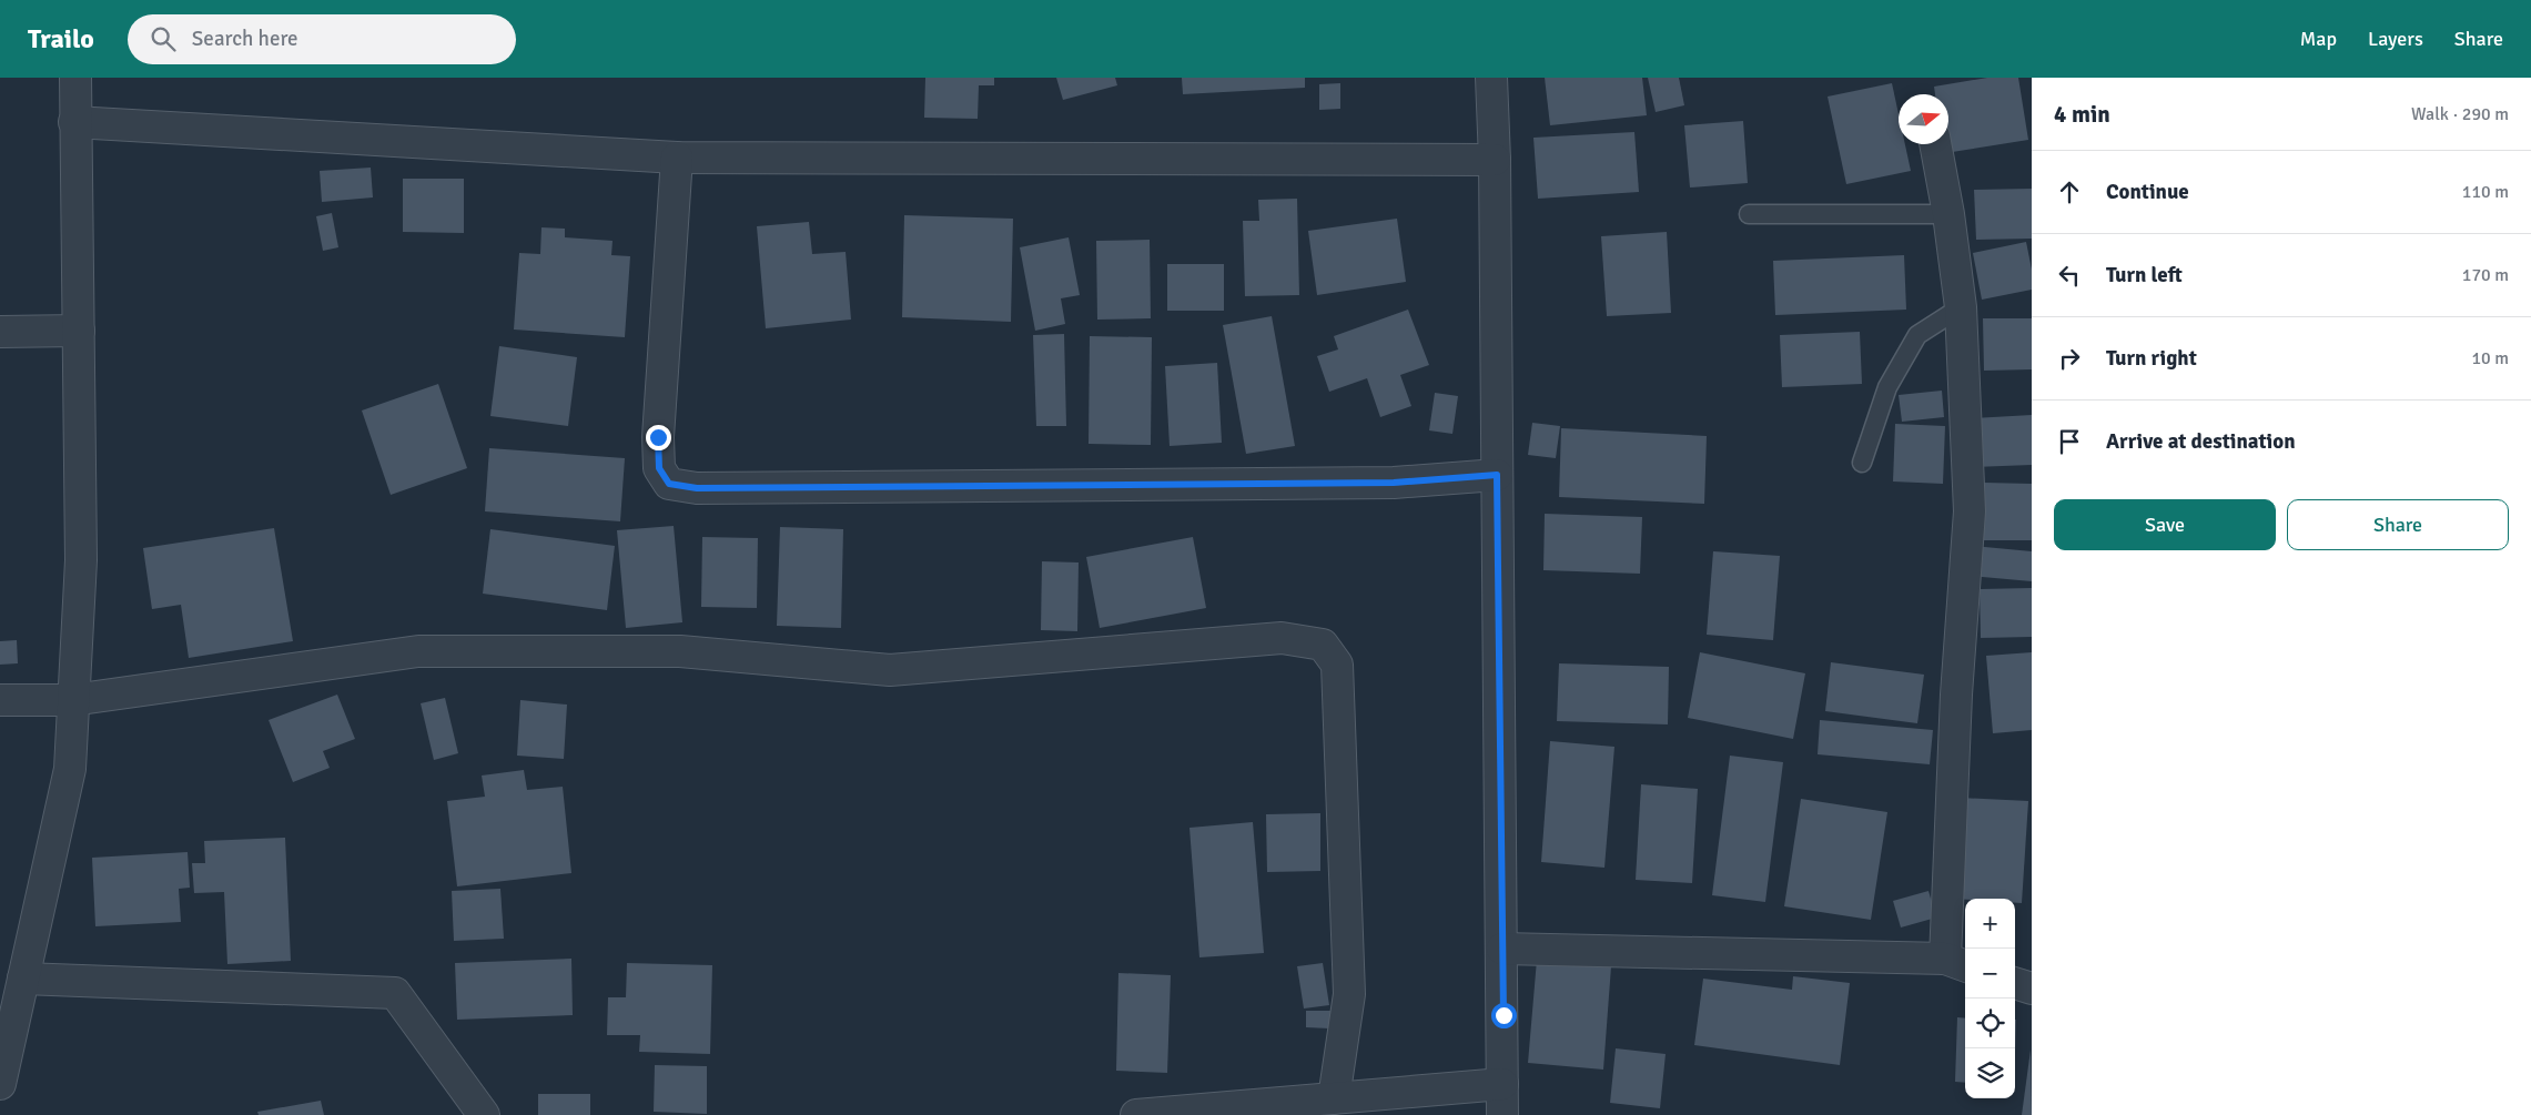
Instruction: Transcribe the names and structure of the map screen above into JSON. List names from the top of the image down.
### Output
{
  "north": "right",
  "page": {
    "header": "Trailo",
    "search": "Search here",
    "nav": ["Map", "Layers", "Share"],
    "heading": ["4 min", "Walk · 290 m"],
    "list": [
      ["Continue", "110 m"],
      ["Turn left", "170 m"],
      ["Turn right", "10 m"],
      "Arrive at destination"
    ],
    "buttons": ["Save", "Share"],
    "map_buttons": ["+", "−"]
  }
}
